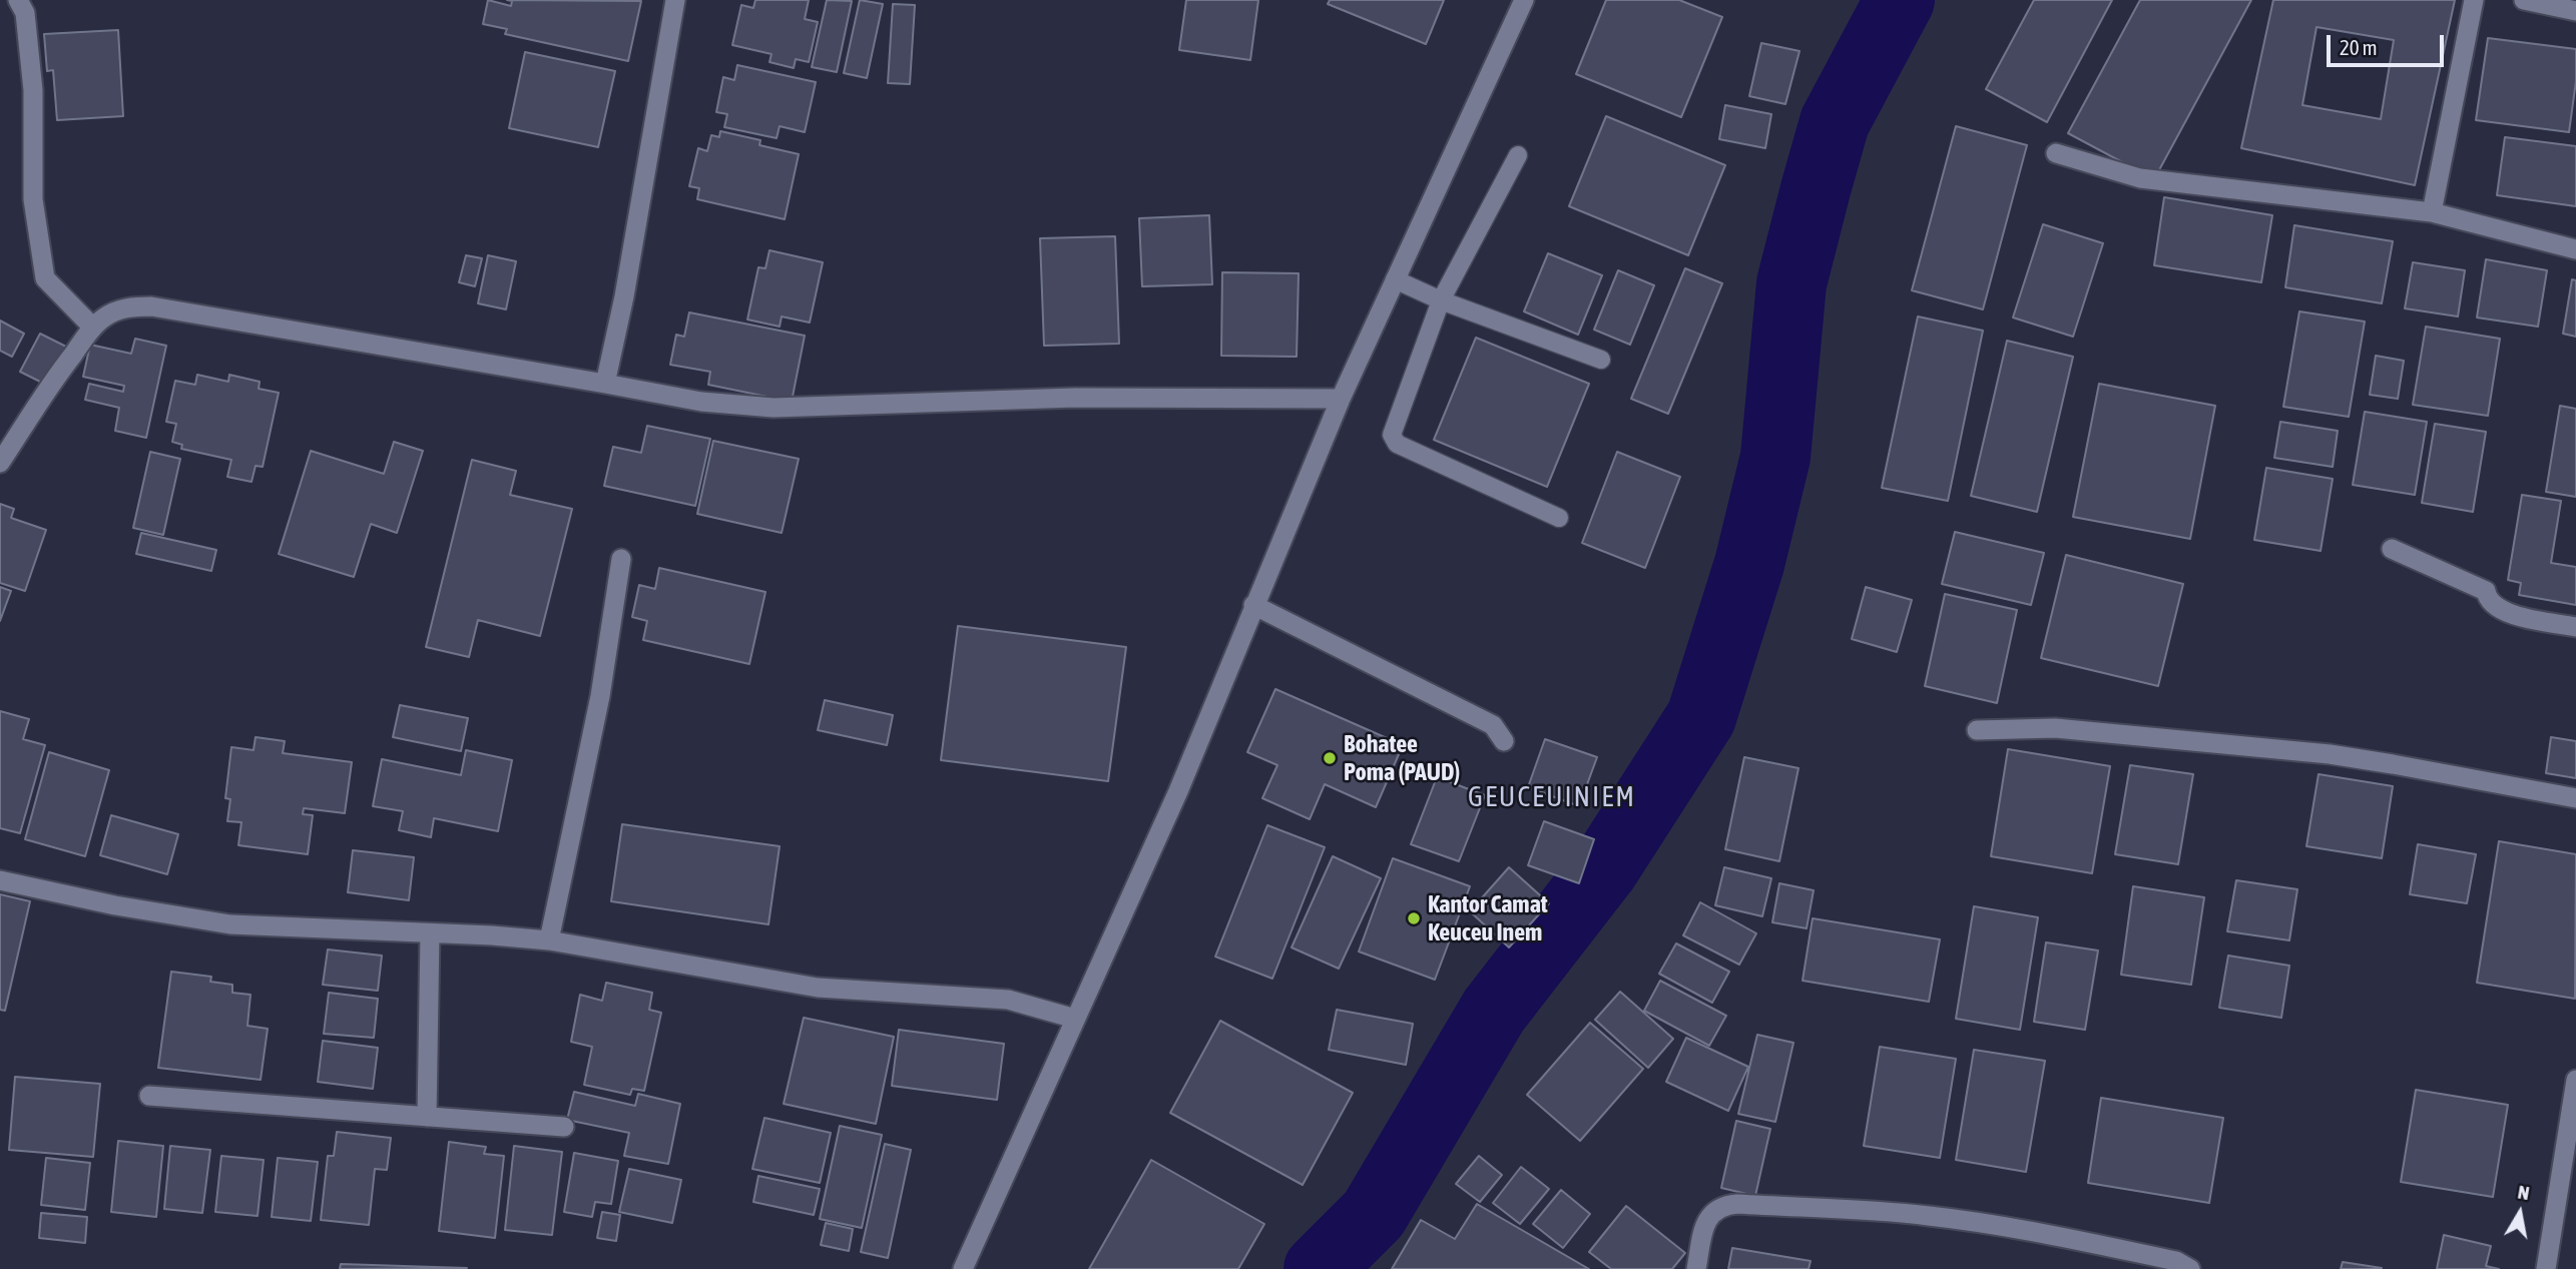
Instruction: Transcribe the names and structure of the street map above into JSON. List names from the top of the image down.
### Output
{
  "districts": ["GEUCEUINIEM"],
  "places": ["Bohatee Poma (PAUD)", "Kantor Camat Keuceu Inem"],
  "scale_bar": "20 m",
  "north": "top"
}
